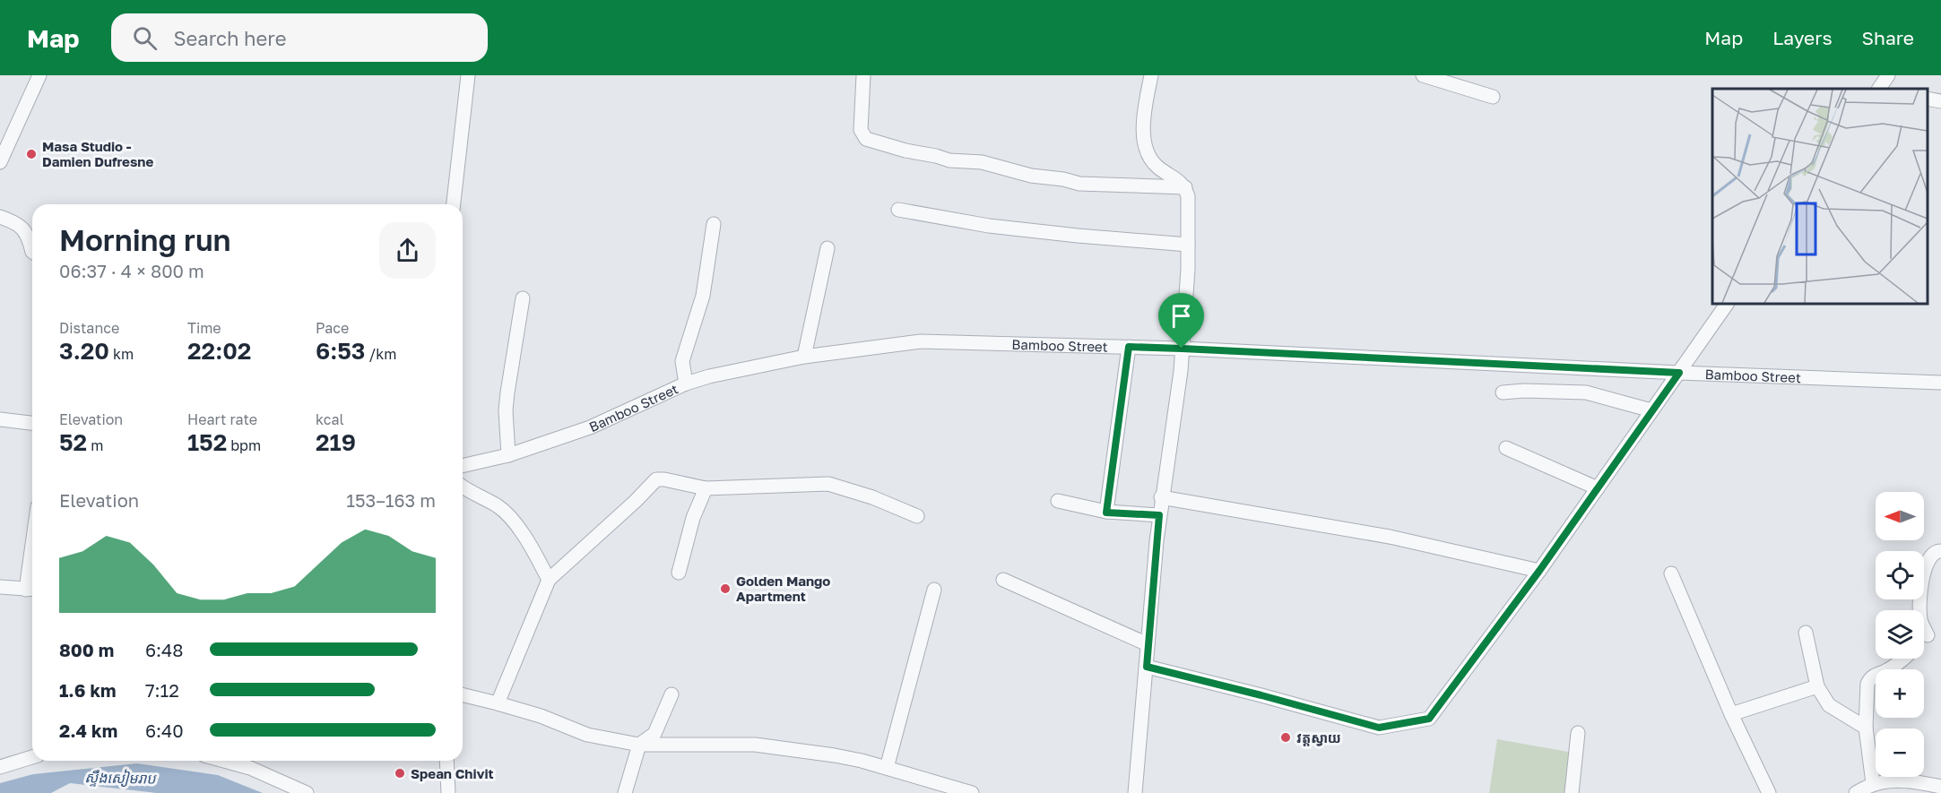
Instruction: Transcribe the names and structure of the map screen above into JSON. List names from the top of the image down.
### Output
{
  "streets": {
    "street": ["Bamboo Street"]
  },
  "water": ["ស្ទឹងសៀមរាប"],
  "places": [
    "Masa Studio - Damien Dufresne",
    "Golden Mango Apartment",
    "វត្តស្វាយ",
    "Spean Chivit"
  ],
  "north": "left",
  "page": {
    "header": "Map",
    "search": "Search here",
    "nav": ["Map", "Layers", "Share"],
    "heading": ["Morning run", "06:37 · 4 × 800 m"],
    "stats": [
      ["Distance", "3.20 km"],
      ["Time", "22:02"],
      ["Pace", "6:53 /km"],
      ["Elevation", "52 m"],
      ["Heart rate", "152 bpm"],
      ["kcal", "219"]
    ],
    "chart": ["Elevation", "153–163 m"],
    "map_buttons": ["+", "−"],
    "list": [
      {
        "name": "800 m",
        "note": "6:48"
      },
      {
        "name": "1.6 km",
        "note": "7:12"
      },
      {
        "name": "2.4 km",
        "note": "6:40"
      }
    ]
  }
}
